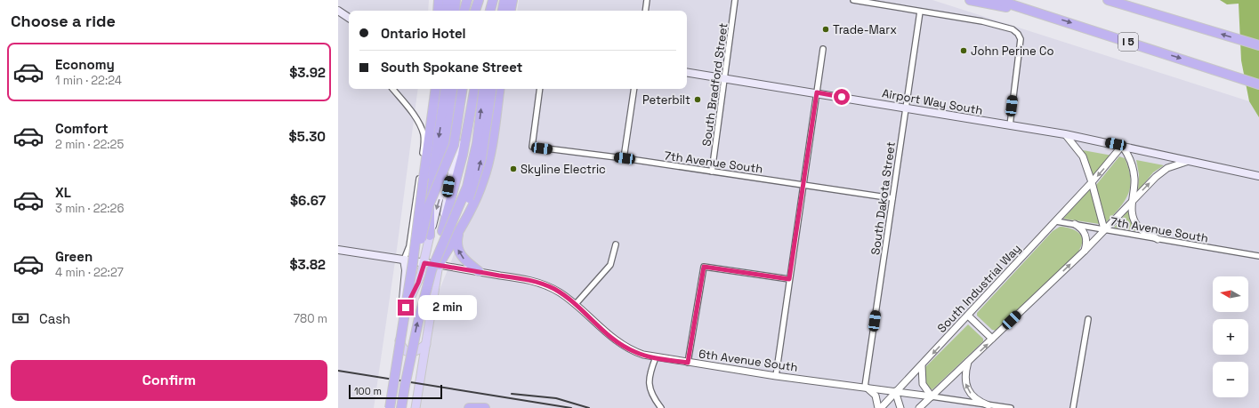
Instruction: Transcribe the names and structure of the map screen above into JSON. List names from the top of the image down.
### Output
{
  "streets": {
    "highway": ["I 5"],
    "main road": ["Airport Way South", "6th Avenue South"],
    "street": [
      "South Bradford Street",
      "7th Avenue South",
      "South Dakota Street",
      "South Industrial Way"
    ]
  },
  "crossings": [
    ["South Bradford Street", "Airport Way South"],
    ["South Bradford Street", "7th Avenue South"],
    ["Airport Way South", "South Dakota Street"],
    ["Airport Way South", "South Industrial Way"],
    ["7th Avenue South", "South Dakota Street"],
    ["7th Avenue South", "South Industrial Way"],
    ["South Dakota Street", "6th Avenue South"],
    ["South Industrial Way", "6th Avenue South"]
  ],
  "places": [
    "Trade-Marx",
    "John Perine Co",
    "Peterbilt",
    "Skyline Electric"
  ],
  "scale_bar": "100 m",
  "north": "left",
  "page": {
    "heading": "Choose a ride",
    "banner": ["Ontario Hotel", "South Spokane Street"],
    "list": [
      {
        "name": "Economy",
        "note": "1 min · 22:24",
        "value": "$3.92"
      },
      {
        "name": "Comfort",
        "note": "2 min · 22:25",
        "value": "$5.30"
      },
      {
        "name": "XL",
        "note": "3 min · 22:26",
        "value": "$6.67"
      },
      {
        "name": "Green",
        "note": "4 min · 22:27",
        "value": "$3.82"
      }
    ],
    "map_buttons": ["+", "−"],
    "bubble": "2 min",
    "pay": ["Cash", "780 m"],
    "buttons": "Confirm",
    "scale": "100 m"
  }
}
